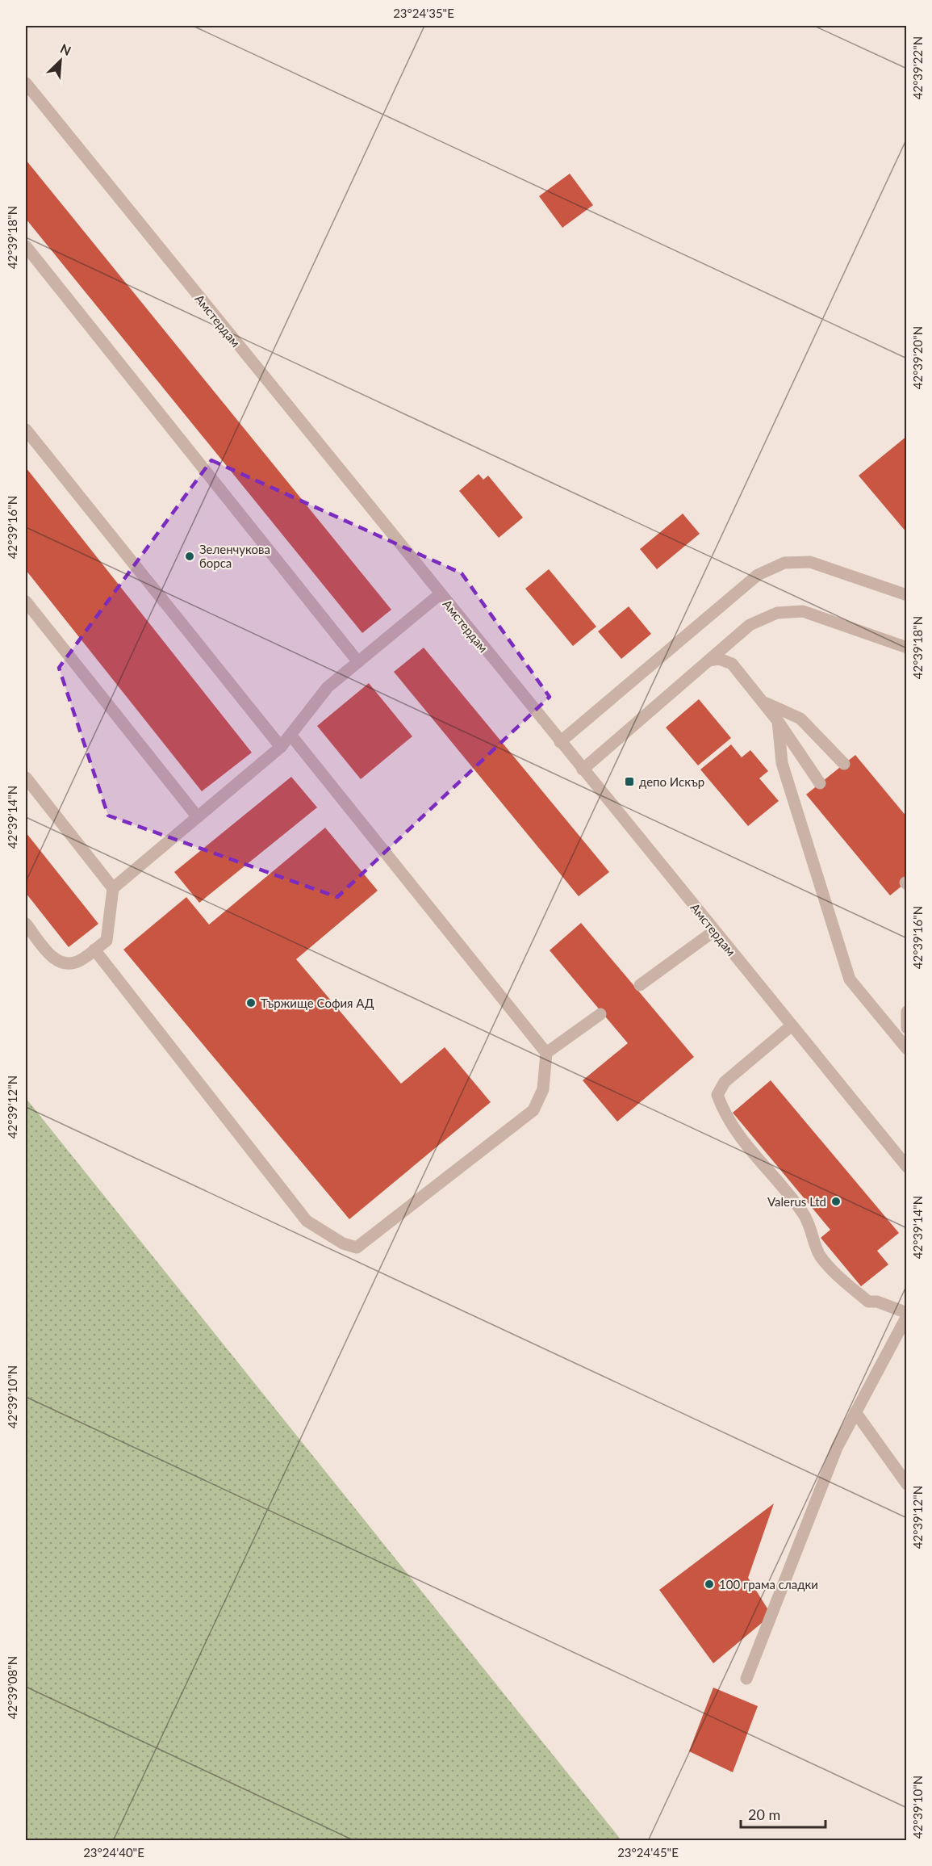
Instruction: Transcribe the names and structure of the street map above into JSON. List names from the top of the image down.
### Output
{
  "streets": {
    "street": ["Амстердам"]
  },
  "places": {
    "other": [
      "Зеленчукова борса",
      "Тържище София АД",
      "Valerus Ltd",
      "100 грама сладки"
    ],
    "transit": ["депо Искър"]
  },
  "scale_bar": "20 m",
  "north": "top right",
  "coordinates": [
    "23°24'35\"E",
    "42°39'22\"N",
    "42°39'18\"N",
    "42°39'20\"N",
    "42°39'16\"N",
    "42°39'14\"N",
    "42°39'12\"N",
    "42°39'10\"N",
    "42°39'08\"N",
    "23°24'40\"E",
    "23°24'45\"E"
  ]
}
